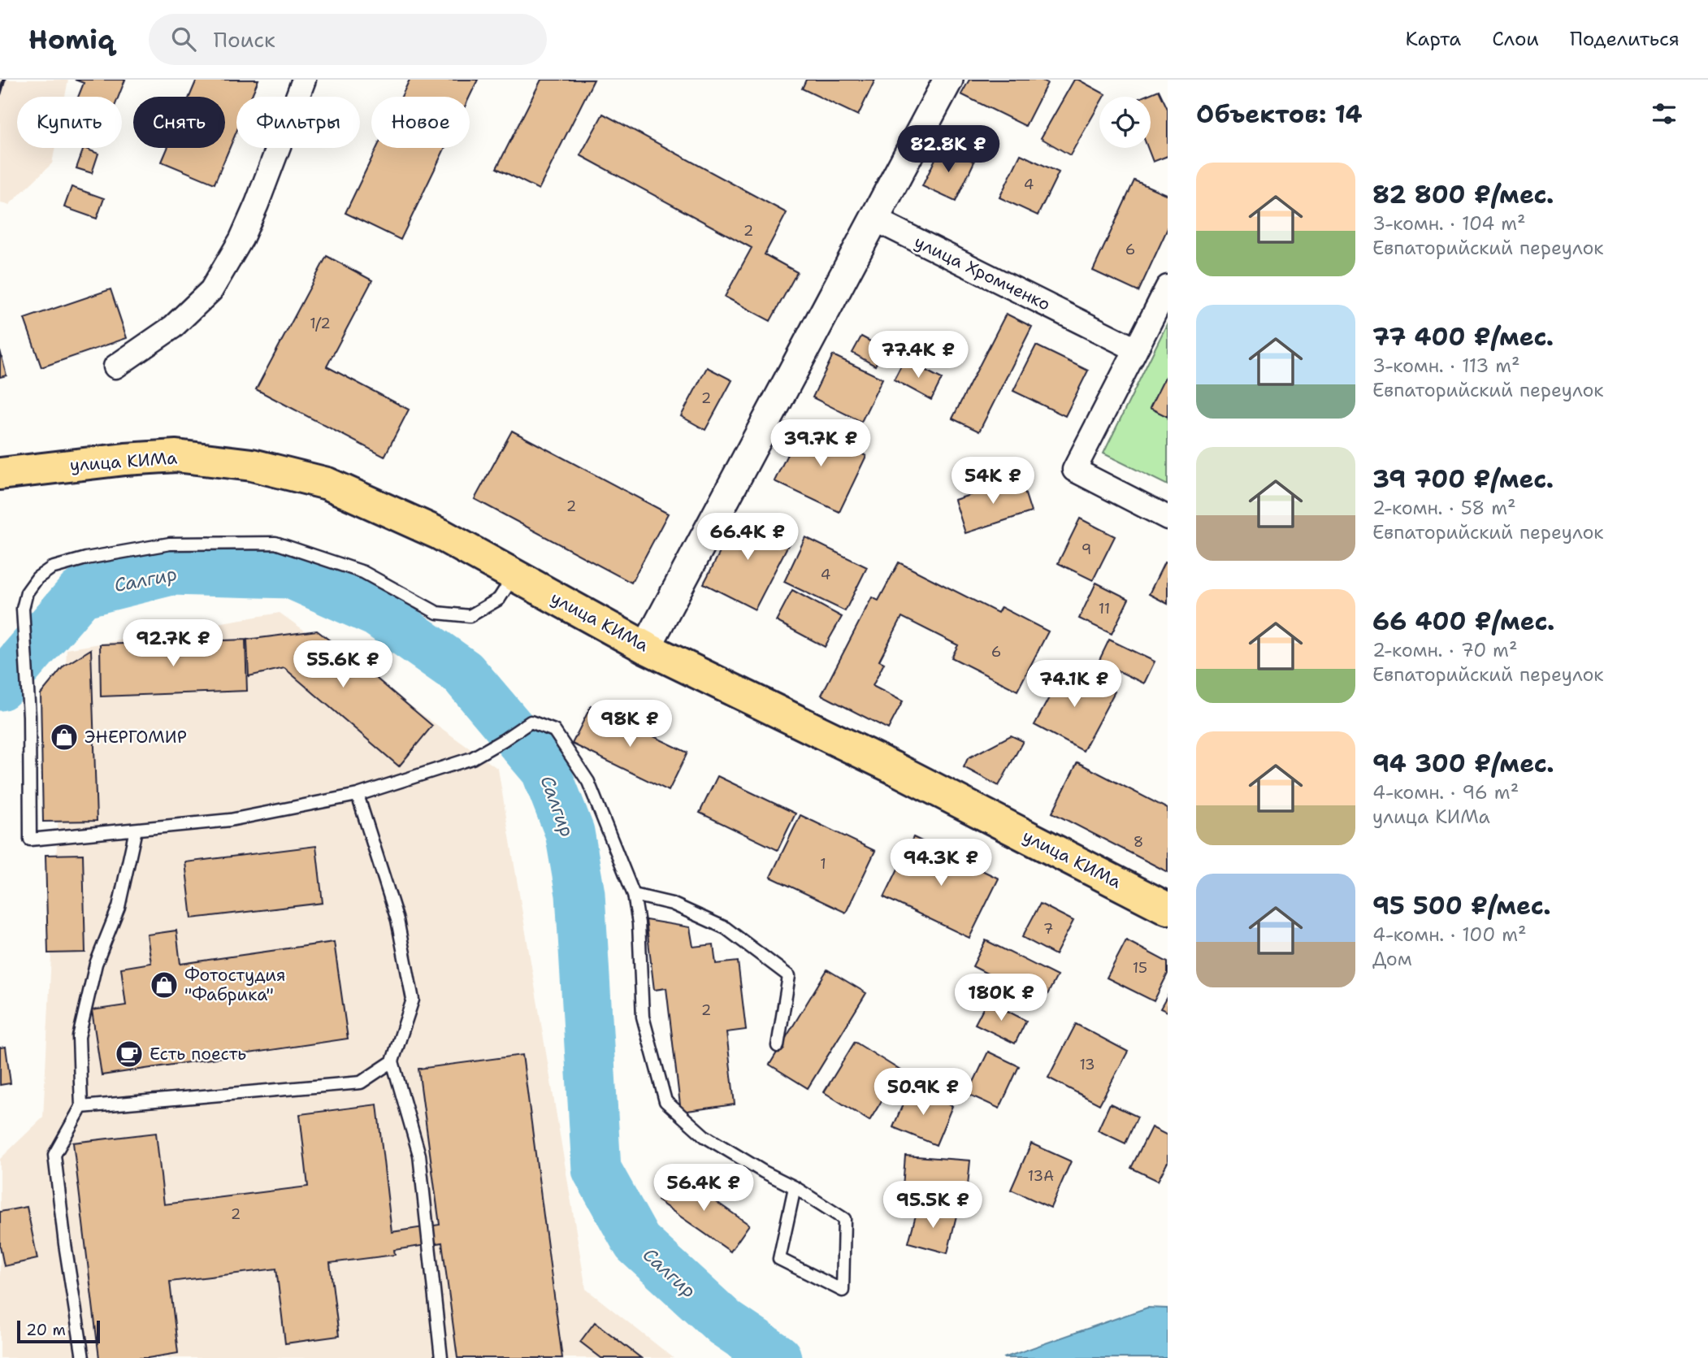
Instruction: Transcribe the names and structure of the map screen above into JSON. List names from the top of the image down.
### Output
{
  "streets": {
    "main road": ["улица КИМа"],
    "street": ["улица Хромченко"]
  },
  "water": ["Салгир"],
  "places": {
    "shop": ["ЭНЕРГОМИР", "Фотостудия \"Фабрика\""],
    "cafe": ["Есть поесть"]
  },
  "house_numbers": [
    "4",
    "2",
    "6",
    "1/2",
    "2",
    "2",
    "9",
    "4",
    "11",
    "6",
    "8",
    "1",
    "7",
    "15",
    "2",
    "13",
    "13А",
    "2"
  ],
  "scale_bar": "20 m",
  "page": {
    "header": "Homiq",
    "search": "Поиск",
    "nav": ["Карта", "Слои", "Поделиться"],
    "heading": "Объектов: 14",
    "chip": [
      "Купить",
      "Снять",
      "Фильтры",
      "Новое"
    ],
    "price": [
      "82.8K ₽",
      "77.4K ₽",
      "39.7K ₽",
      "54K ₽",
      "66.4K ₽",
      "92.7K ₽",
      "55.6K ₽",
      "74.1K ₽",
      "98K ₽",
      "94.3K ₽",
      "180K ₽",
      "50.9K ₽",
      "56.4K ₽",
      "95.5K ₽"
    ],
    "list": [
      {
        "name": "82 800 ₽/мес.",
        "note": "3-комн. · 104 m² · Евпаторийский переулок"
      },
      {
        "name": "77 400 ₽/мес.",
        "note": "3-комн. · 113 m² · Евпаторийский переулок"
      },
      {
        "name": "39 700 ₽/мес.",
        "note": "2-комн. · 58 m² · Евпаторийский переулок"
      },
      {
        "name": "66 400 ₽/мес.",
        "note": "2-комн. · 70 m² · Евпаторийский переулок"
      },
      {
        "name": "94 300 ₽/мес.",
        "note": "4-комн. · 96 m² · улица КИМа"
      },
      {
        "name": "95 500 ₽/мес.",
        "note": "4-комн. · 100 m² · Дом"
      }
    ],
    "scale": "20 m"
  }
}
